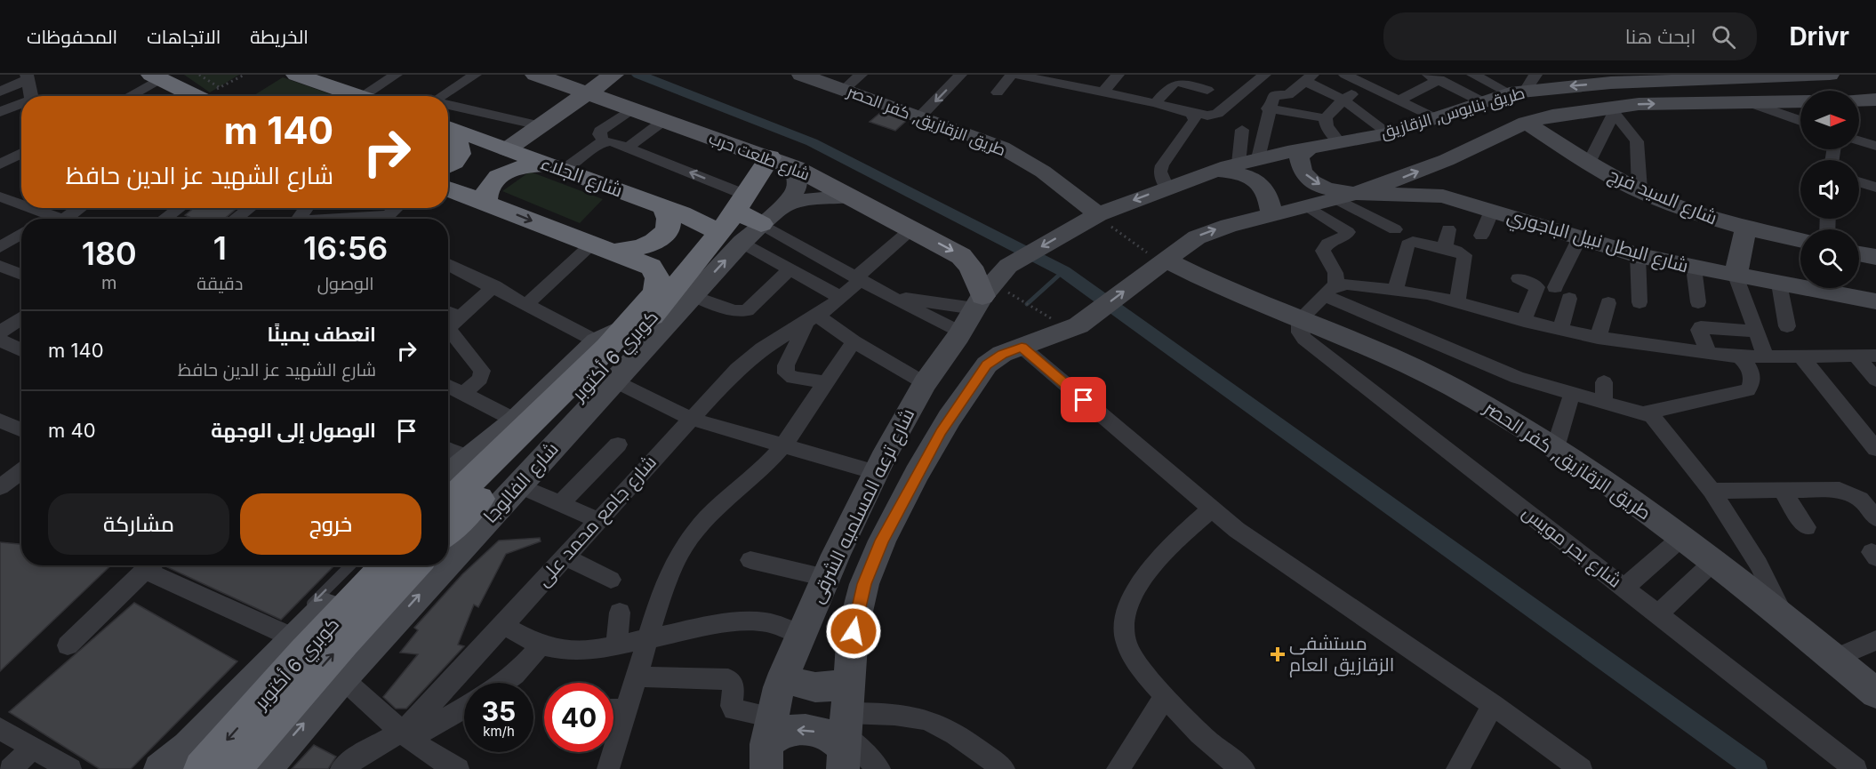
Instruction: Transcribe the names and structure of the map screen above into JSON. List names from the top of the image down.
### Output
{
  "streets": {
    "highway": ["شارع الجلاء", "كوبري 6 أكتوبر"],
    "main road": [
      "طريق بنايوس, الزقازيق",
      "طريق الزقازيق, كفر الحصر",
      "شارع طلعت حرب",
      "شارع السيد فرج",
      "شارع البطل نبيل الباجوري",
      "شارع الفالوجا",
      "شارع ترعه المسلميه الشرقى"
    ],
    "street": ["شارع جامع محمد على", "شارع بحر مويس"]
  },
  "crossings": [
    ["طريق بنايوس, الزقازيق", "طريق الزقازيق, كفر الحصر"],
    ["طريق بنايوس, الزقازيق", "شارع طلعت حرب"],
    ["طريق بنايوس, الزقازيق", "شارع السيد فرج"],
    ["طريق بنايوس, الزقازيق", "شارع البطل نبيل الباجوري"],
    ["طريق بنايوس, الزقازيق", "شارع ترعه المسلميه الشرقى"],
    ["طريق الزقازيق, كفر الحصر", "شارع بحر مويس"],
    ["شارع طلعت حرب", "كوبري 6 أكتوبر"],
    ["شارع طلعت حرب", "شارع الفالوجا"],
    ["شارع طلعت حرب", "شارع ترعه المسلميه الشرقى"],
    ["شارع طلعت حرب", "شارع جامع محمد على"],
    ["شارع الجلاء", "كوبري 6 أكتوبر"],
    ["شارع الجلاء", "شارع الفالوجا"],
    ["كوبري 6 أكتوبر", "شارع الفالوجا"]
  ],
  "places": {
    "health": ["مستشفى الزقازيق العام"]
  },
  "north": "right",
  "page": {
    "header": "Drivr",
    "search": "ابحث هنا",
    "nav": ["الخريطة", "الاتجاهات", "المحفوظات"],
    "turn": ["140 m", "شارع الشهيد عز الدين حافظ"],
    "eta": [
      "16:56",
      "الوصول",
      "1",
      "دقيقة",
      "180",
      "m"
    ],
    "list": [
      {
        "name": "انعطف يمينًا",
        "note": "شارع الشهيد عز الدين حافظ",
        "value": "140 m"
      },
      {
        "name": "الوصول إلى الوجهة",
        "value": "40 m"
      }
    ],
    "buttons": ["خروج", "مشاركة"],
    "speed": "35 km/h",
    "limit": "40"
  }
}
